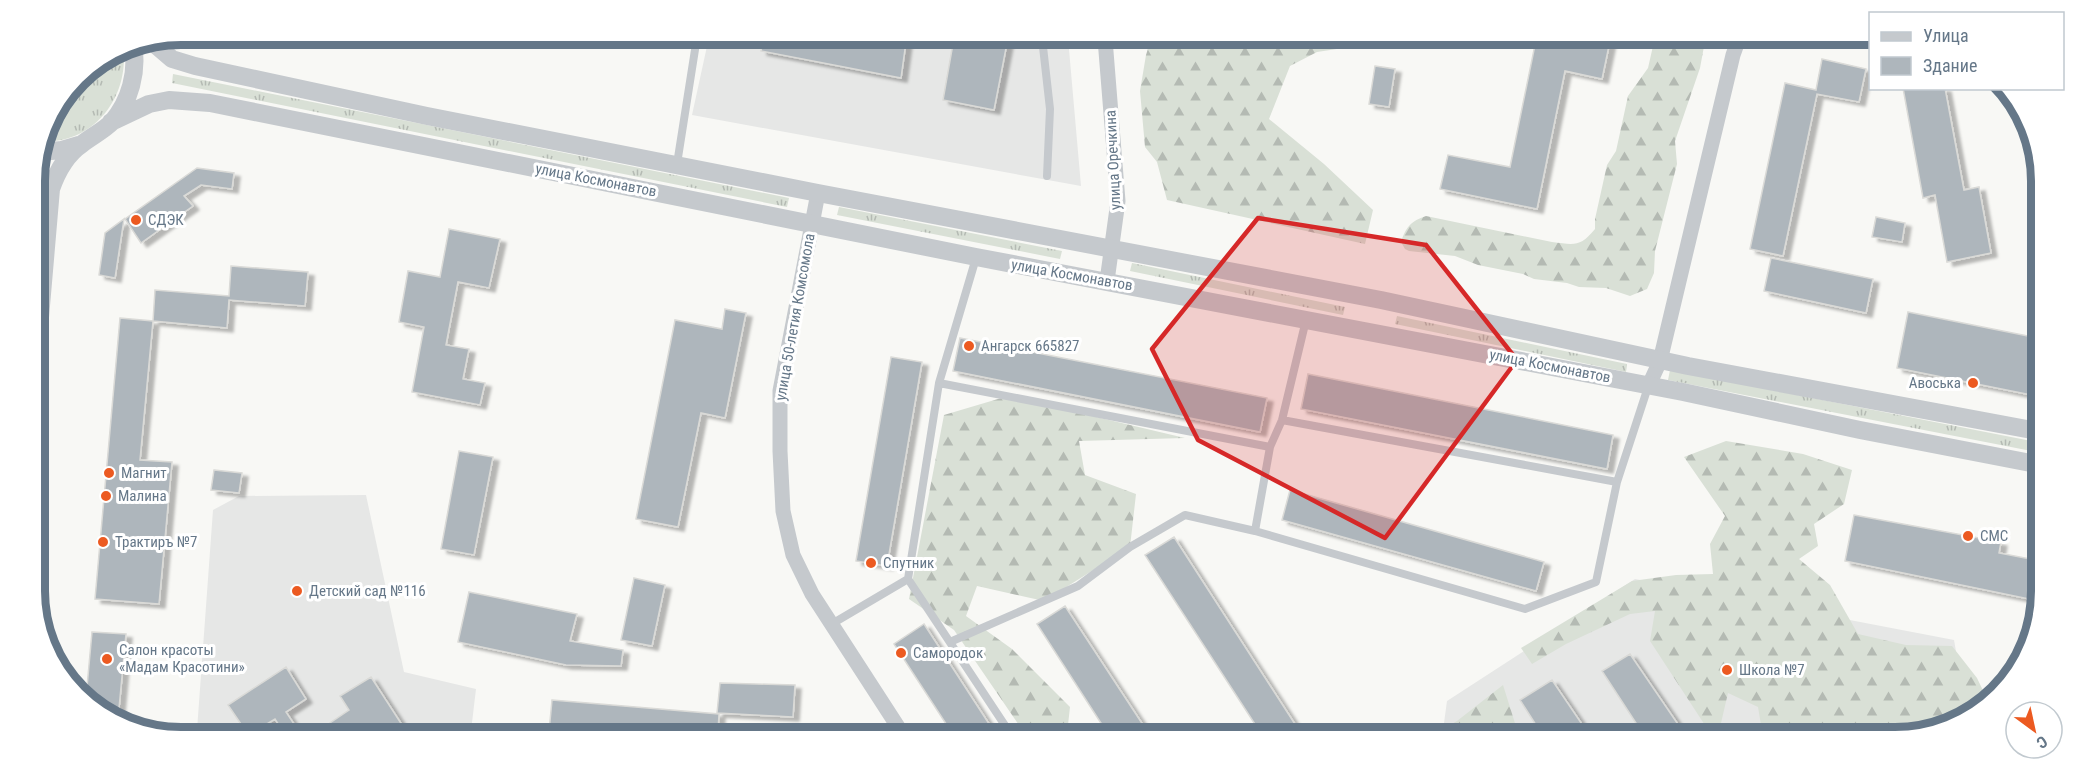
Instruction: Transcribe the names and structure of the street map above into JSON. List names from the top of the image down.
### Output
{
  "streets": {
    "street": ["улица Оречкина", "улица Космонавтов", "улица 50-летия Комсомола"]
  },
  "crossings": [
    ["улица Оречкина", "улица Космонавтов"],
    ["улица Космонавтов", "улица 50-летия Комсомола"]
  ],
  "places": [
    "СДЭК",
    "Ангарск 665827",
    "Авоська",
    "Магнит",
    "Малина",
    "СМС",
    "Трактиръ №7",
    "Спутник",
    "Детский сад №116",
    "Самородок",
    "Салон красоты «Мадам Красотини»",
    "Школа №7"
  ],
  "legend": ["Улица", "Здание"],
  "north": "bottom right"
}
